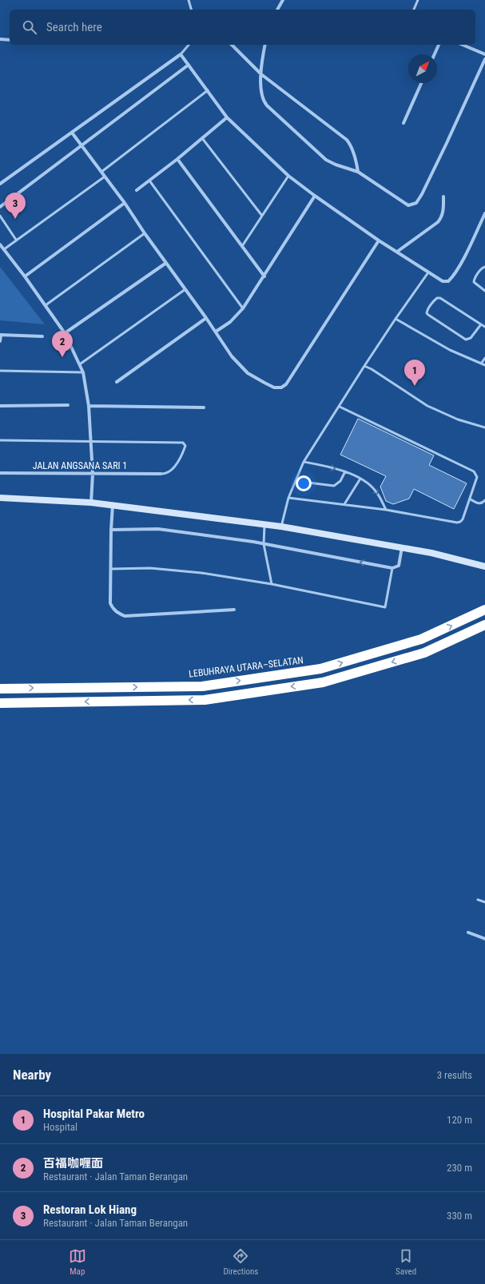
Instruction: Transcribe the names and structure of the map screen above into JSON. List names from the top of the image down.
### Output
{
  "streets": {
    "highway": ["LEBUHRAYA UTARA–SELATAN"],
    "street": ["JALAN ANGSANA SARI 1"]
  },
  "north": "top right",
  "page": {
    "search": "Search here",
    "pins": ["3", "2", "1"],
    "heading": ["Nearby", "3 results"],
    "list": [
      {
        "mark": "1",
        "name": "Hospital Pakar Metro",
        "note": "Hospital",
        "value": "120 m"
      },
      {
        "mark": "2",
        "name": "百福咖喱面",
        "note": "Restaurant · Jalan Taman Berangan",
        "value": "230 m"
      },
      {
        "mark": "3",
        "name": "Restoran Lok Hiang",
        "note": "Restaurant · Jalan Taman Berangan",
        "value": "330 m"
      }
    ],
    "nav": ["Map", "Directions", "Saved"]
  }
}
